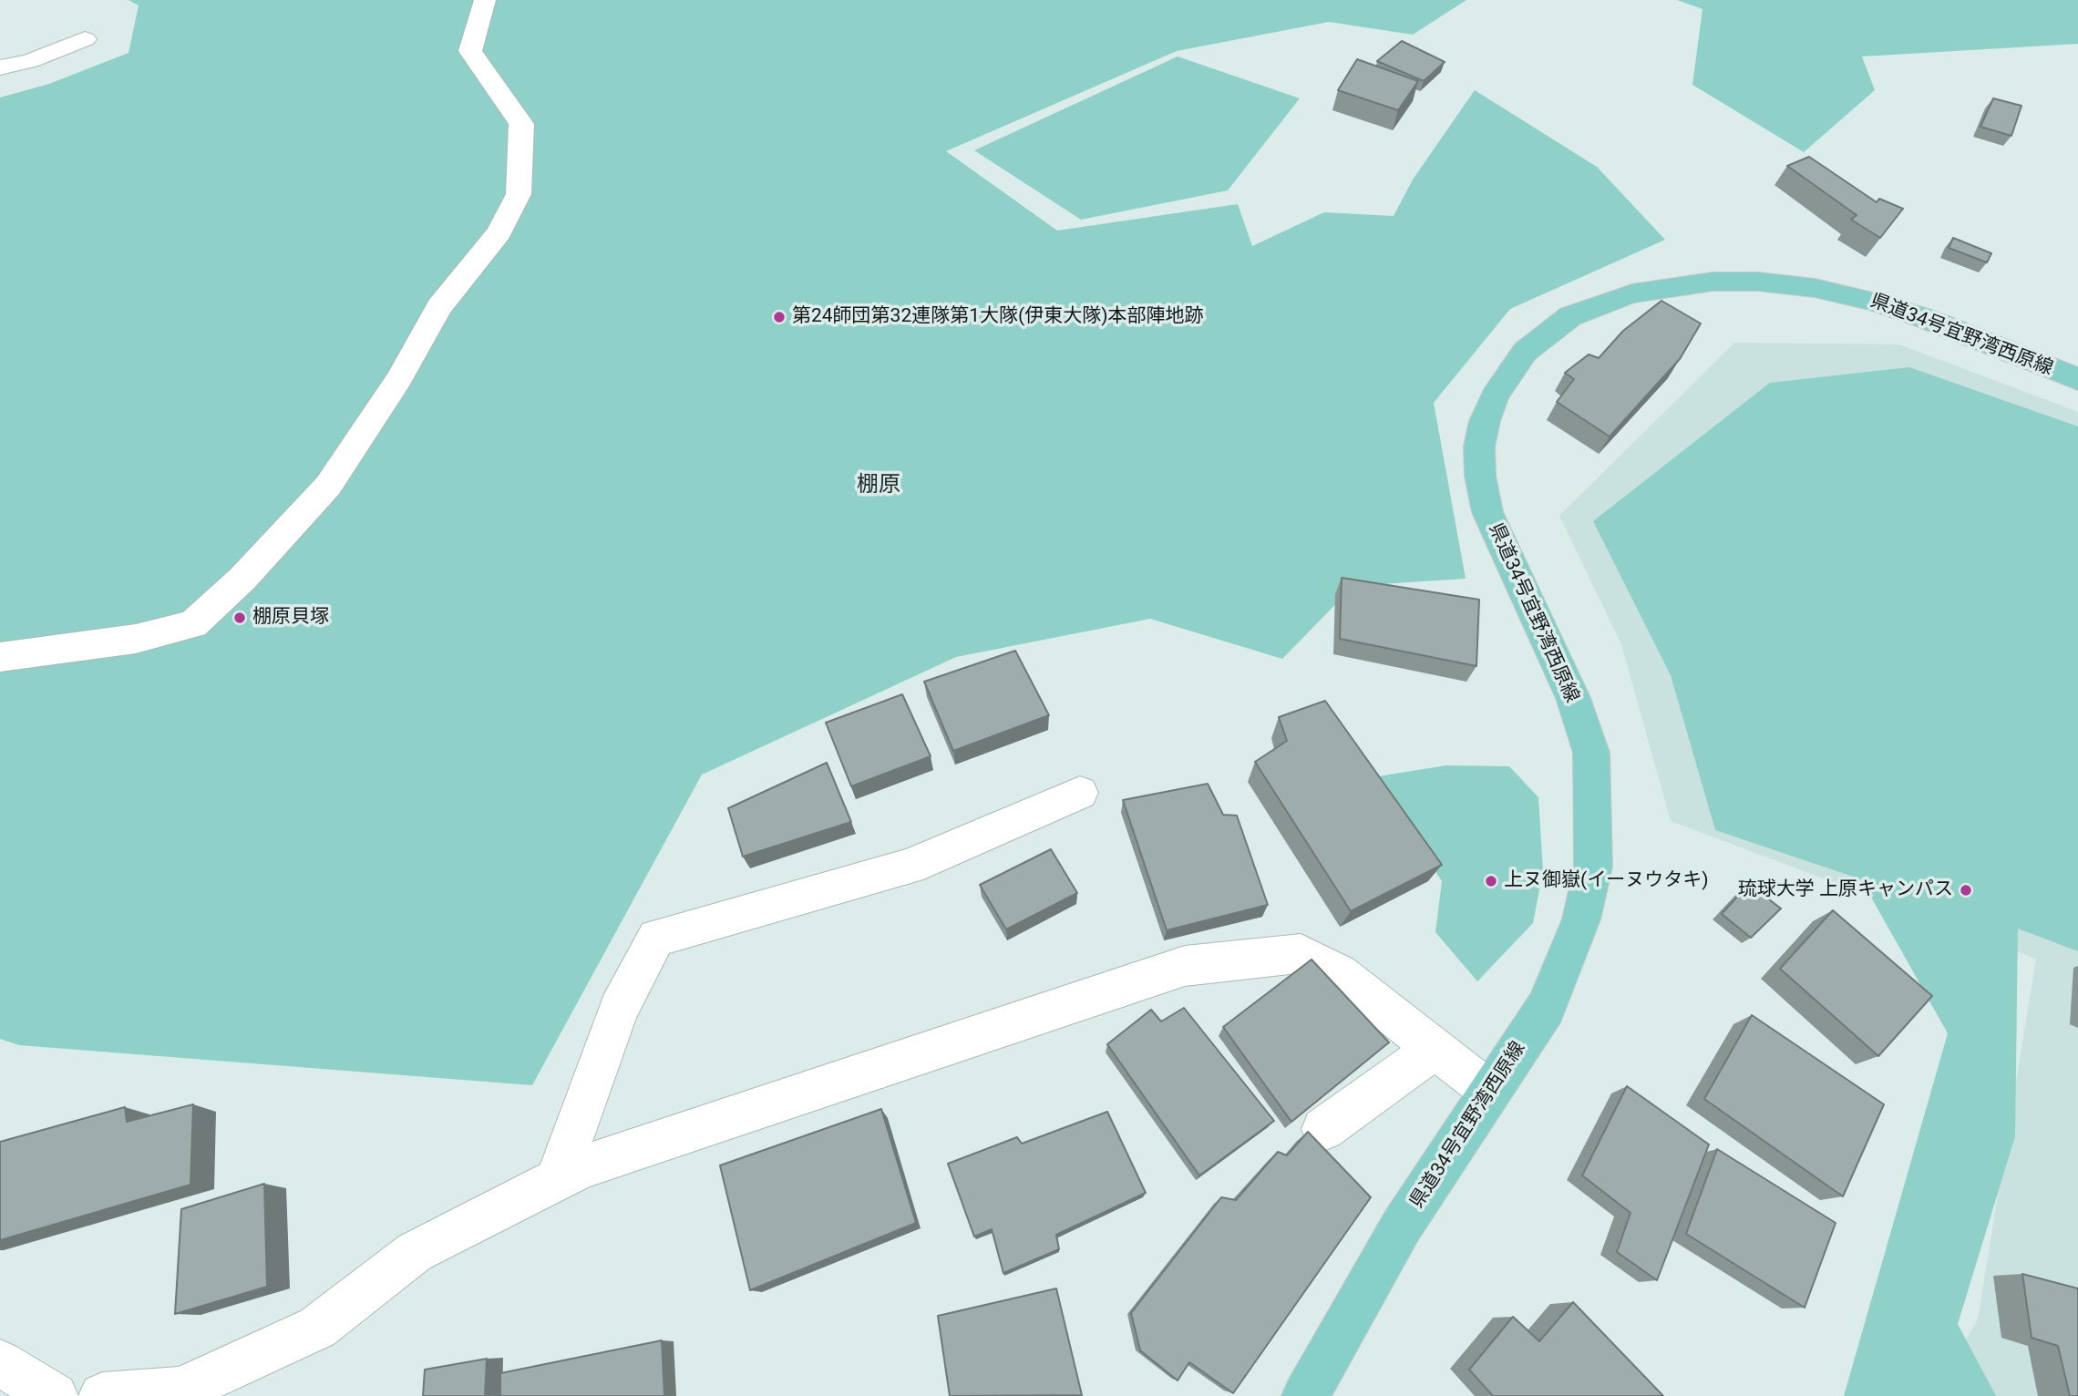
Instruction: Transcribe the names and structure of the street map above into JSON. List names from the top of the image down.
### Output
{
  "streets": {
    "main road": ["県道34号宜野湾西原線"]
  },
  "districts": ["棚原"],
  "places": [
    "第24師団第32連隊第1大隊(伊東大隊)本部陣地跡",
    "棚原貝塚",
    "上ヌ御嶽(イーヌウタキ)",
    "琉球大学 上原キャンパス"
  ]
}
